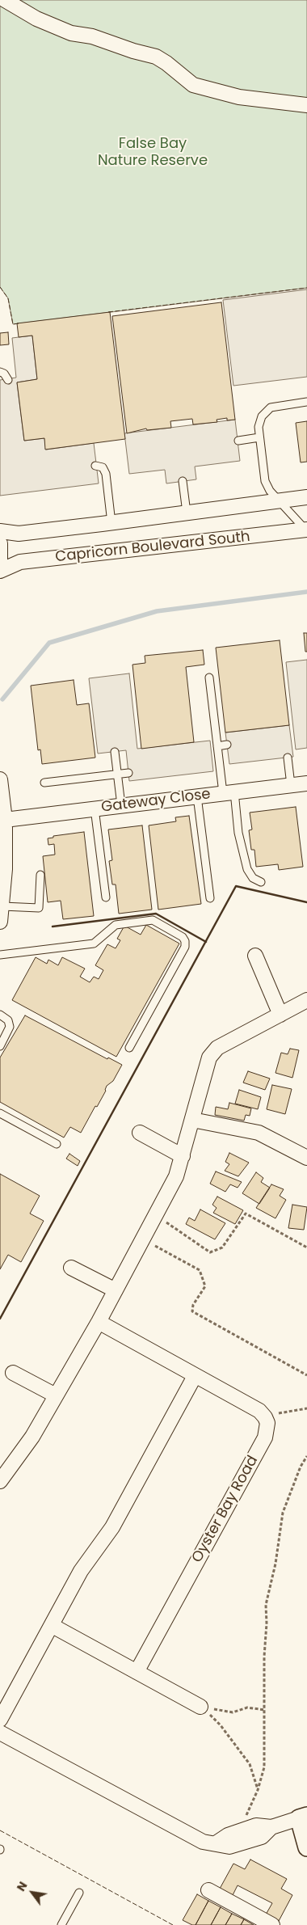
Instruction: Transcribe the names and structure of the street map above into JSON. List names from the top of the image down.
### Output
{
  "streets": {
    "street": ["Capricorn Boulevard South", "Gateway Close", "Oyster Bay Road"]
  },
  "parks": ["False Bay Nature Reserve"],
  "north": "top left"
}
